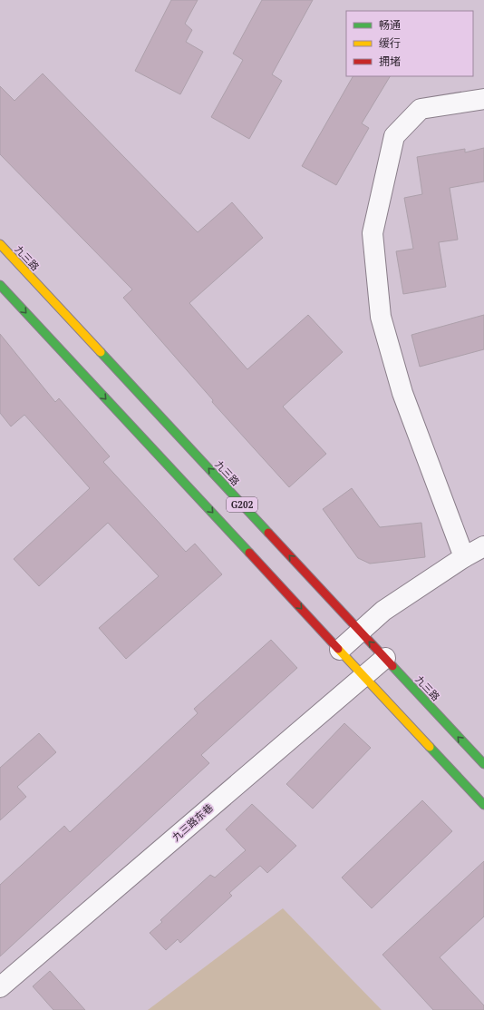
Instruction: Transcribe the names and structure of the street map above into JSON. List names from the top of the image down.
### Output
{
  "streets": {
    "highway": ["九三路", "G202"],
    "street": ["九三路东巷"]
  },
  "crossings": [
    ["九三路", "九三路东巷"],
    ["G202", "九三路东巷"]
  ],
  "legend": ["畅通", "缓行", "拥堵"]
}
